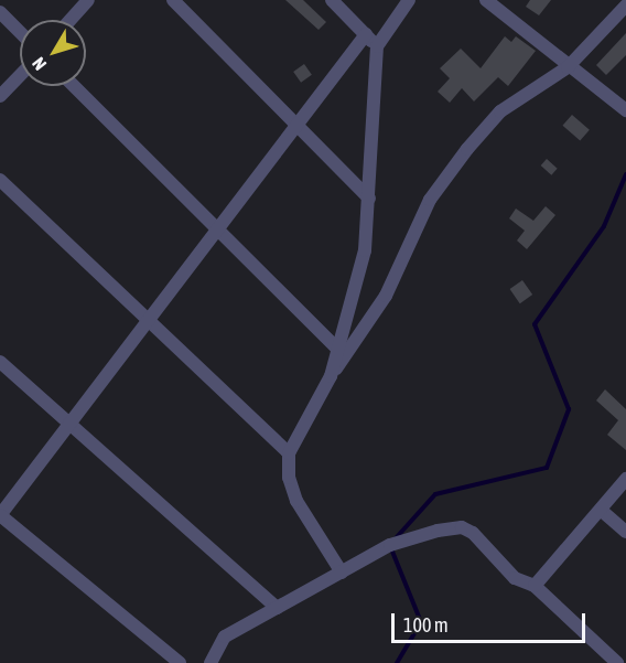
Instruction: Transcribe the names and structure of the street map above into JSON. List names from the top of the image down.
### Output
{
  "scale_bar": "100 m",
  "north": "bottom left"
}
